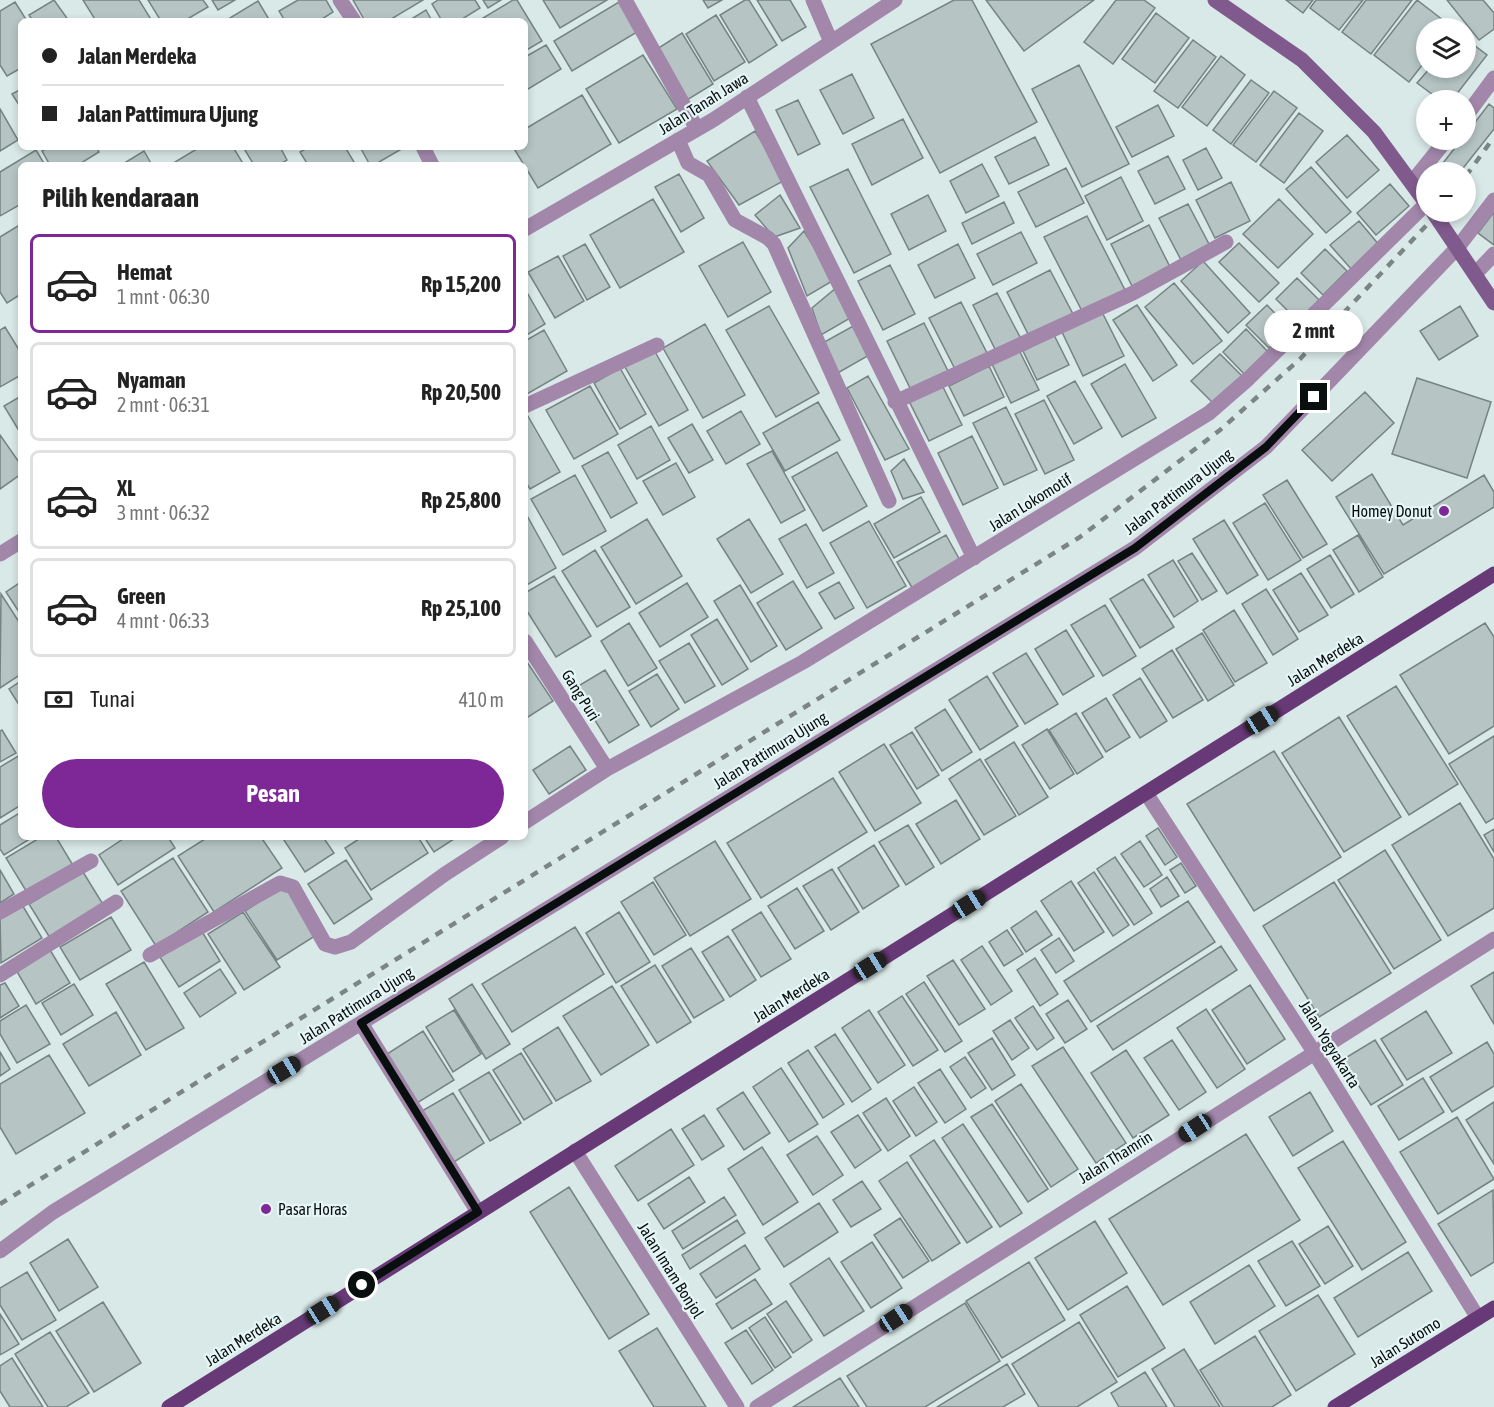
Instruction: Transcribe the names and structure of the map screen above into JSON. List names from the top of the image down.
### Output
{
  "streets": {
    "main road": ["Jalan Merdeka", "Jalan Sutomo"],
    "street": [
      "Jalan Tanah Jawa",
      "Jalan Pattimura Ujung",
      "Jalan Lokomotif",
      "Gang Puri",
      "Jalan Yogyakarta",
      "Jalan Thamrin",
      "Jalan Imam Bonjol"
    ]
  },
  "crossings": [
    ["Jalan Lokomotif", "Gang Puri"],
    ["Jalan Merdeka", "Jalan Yogyakarta"],
    ["Jalan Merdeka", "Jalan Imam Bonjol"],
    ["Jalan Yogyakarta", "Jalan Thamrin"],
    ["Jalan Yogyakarta", "Jalan Sutomo"]
  ],
  "places": ["Homey Donut", "Pasar Horas"],
  "page": {
    "map_buttons": ["+", "−"],
    "banner": ["Jalan Merdeka", "Jalan Pattimura Ujung"],
    "heading": "Pilih kendaraan",
    "list": [
      {
        "name": "Hemat",
        "note": "1 mnt · 06:30",
        "value": "Rp 15,200"
      },
      {
        "name": "Nyaman",
        "note": "2 mnt · 06:31",
        "value": "Rp 20,500"
      },
      {
        "name": "XL",
        "note": "3 mnt · 06:32",
        "value": "Rp 25,800"
      },
      {
        "name": "Green",
        "note": "4 mnt · 06:33",
        "value": "Rp 25,100"
      }
    ],
    "bubble": "2 mnt",
    "pay": ["Tunai", "410 m"],
    "buttons": "Pesan"
  }
}
